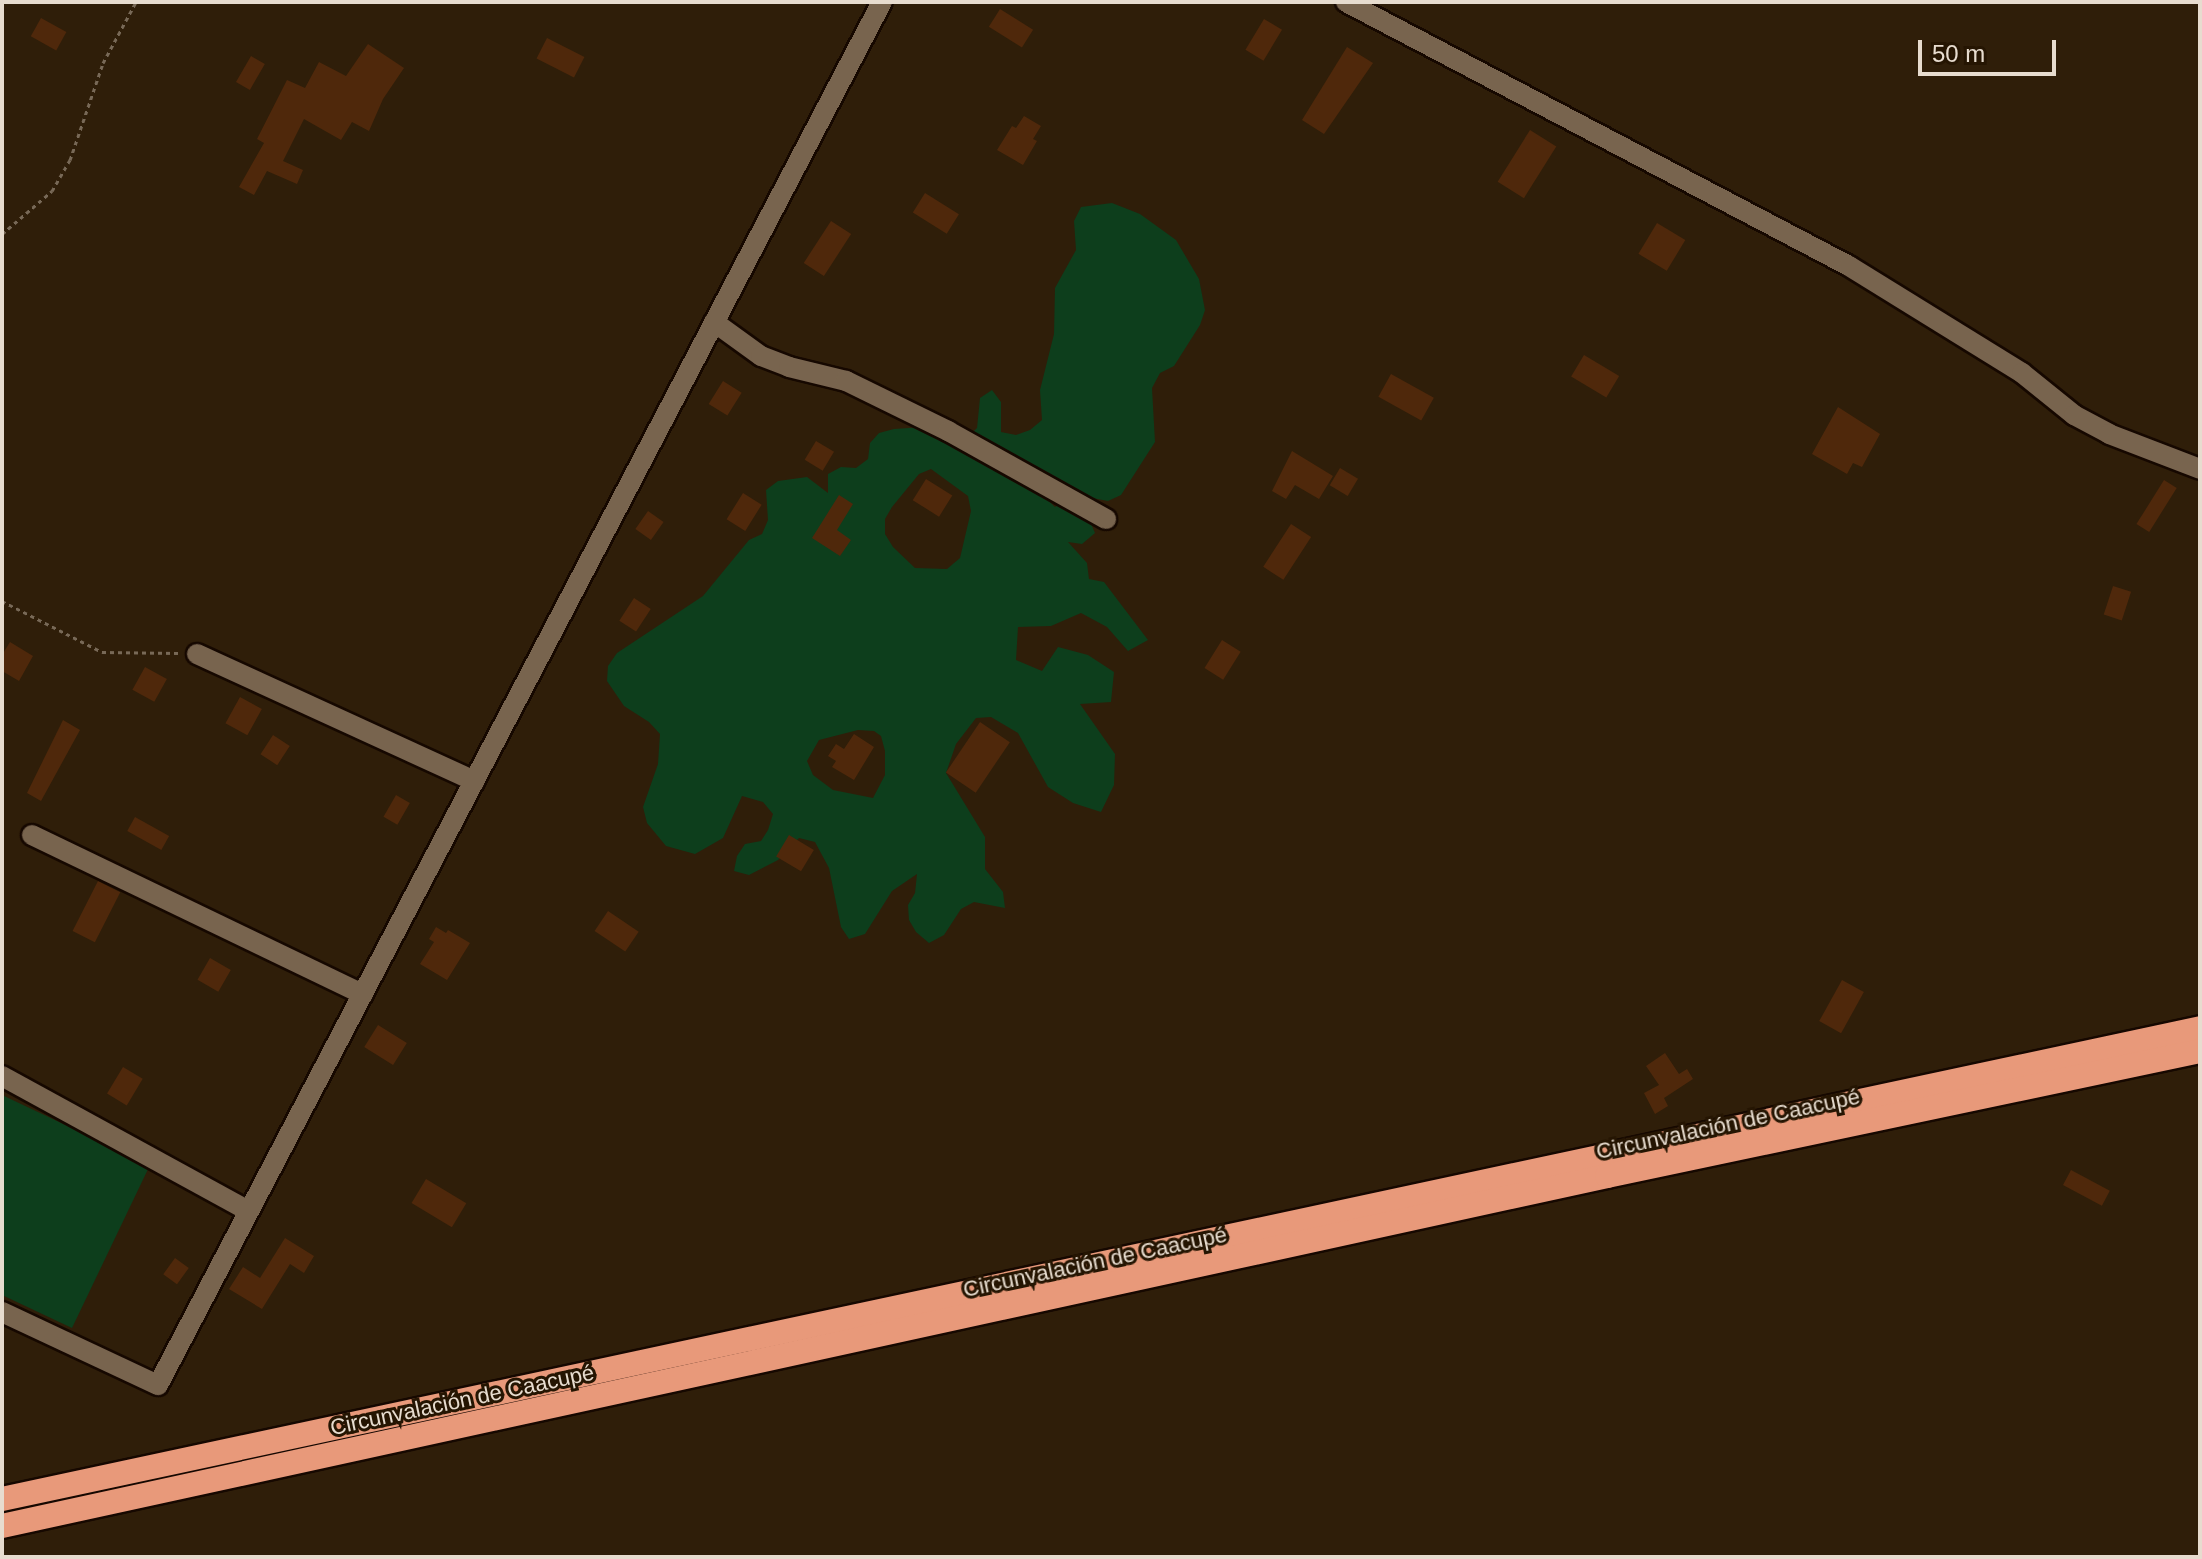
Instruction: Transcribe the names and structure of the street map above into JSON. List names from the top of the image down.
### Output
{
  "streets": {
    "highway": ["Circunvalación de Caacupé"]
  },
  "scale_bar": "50 m"
}
